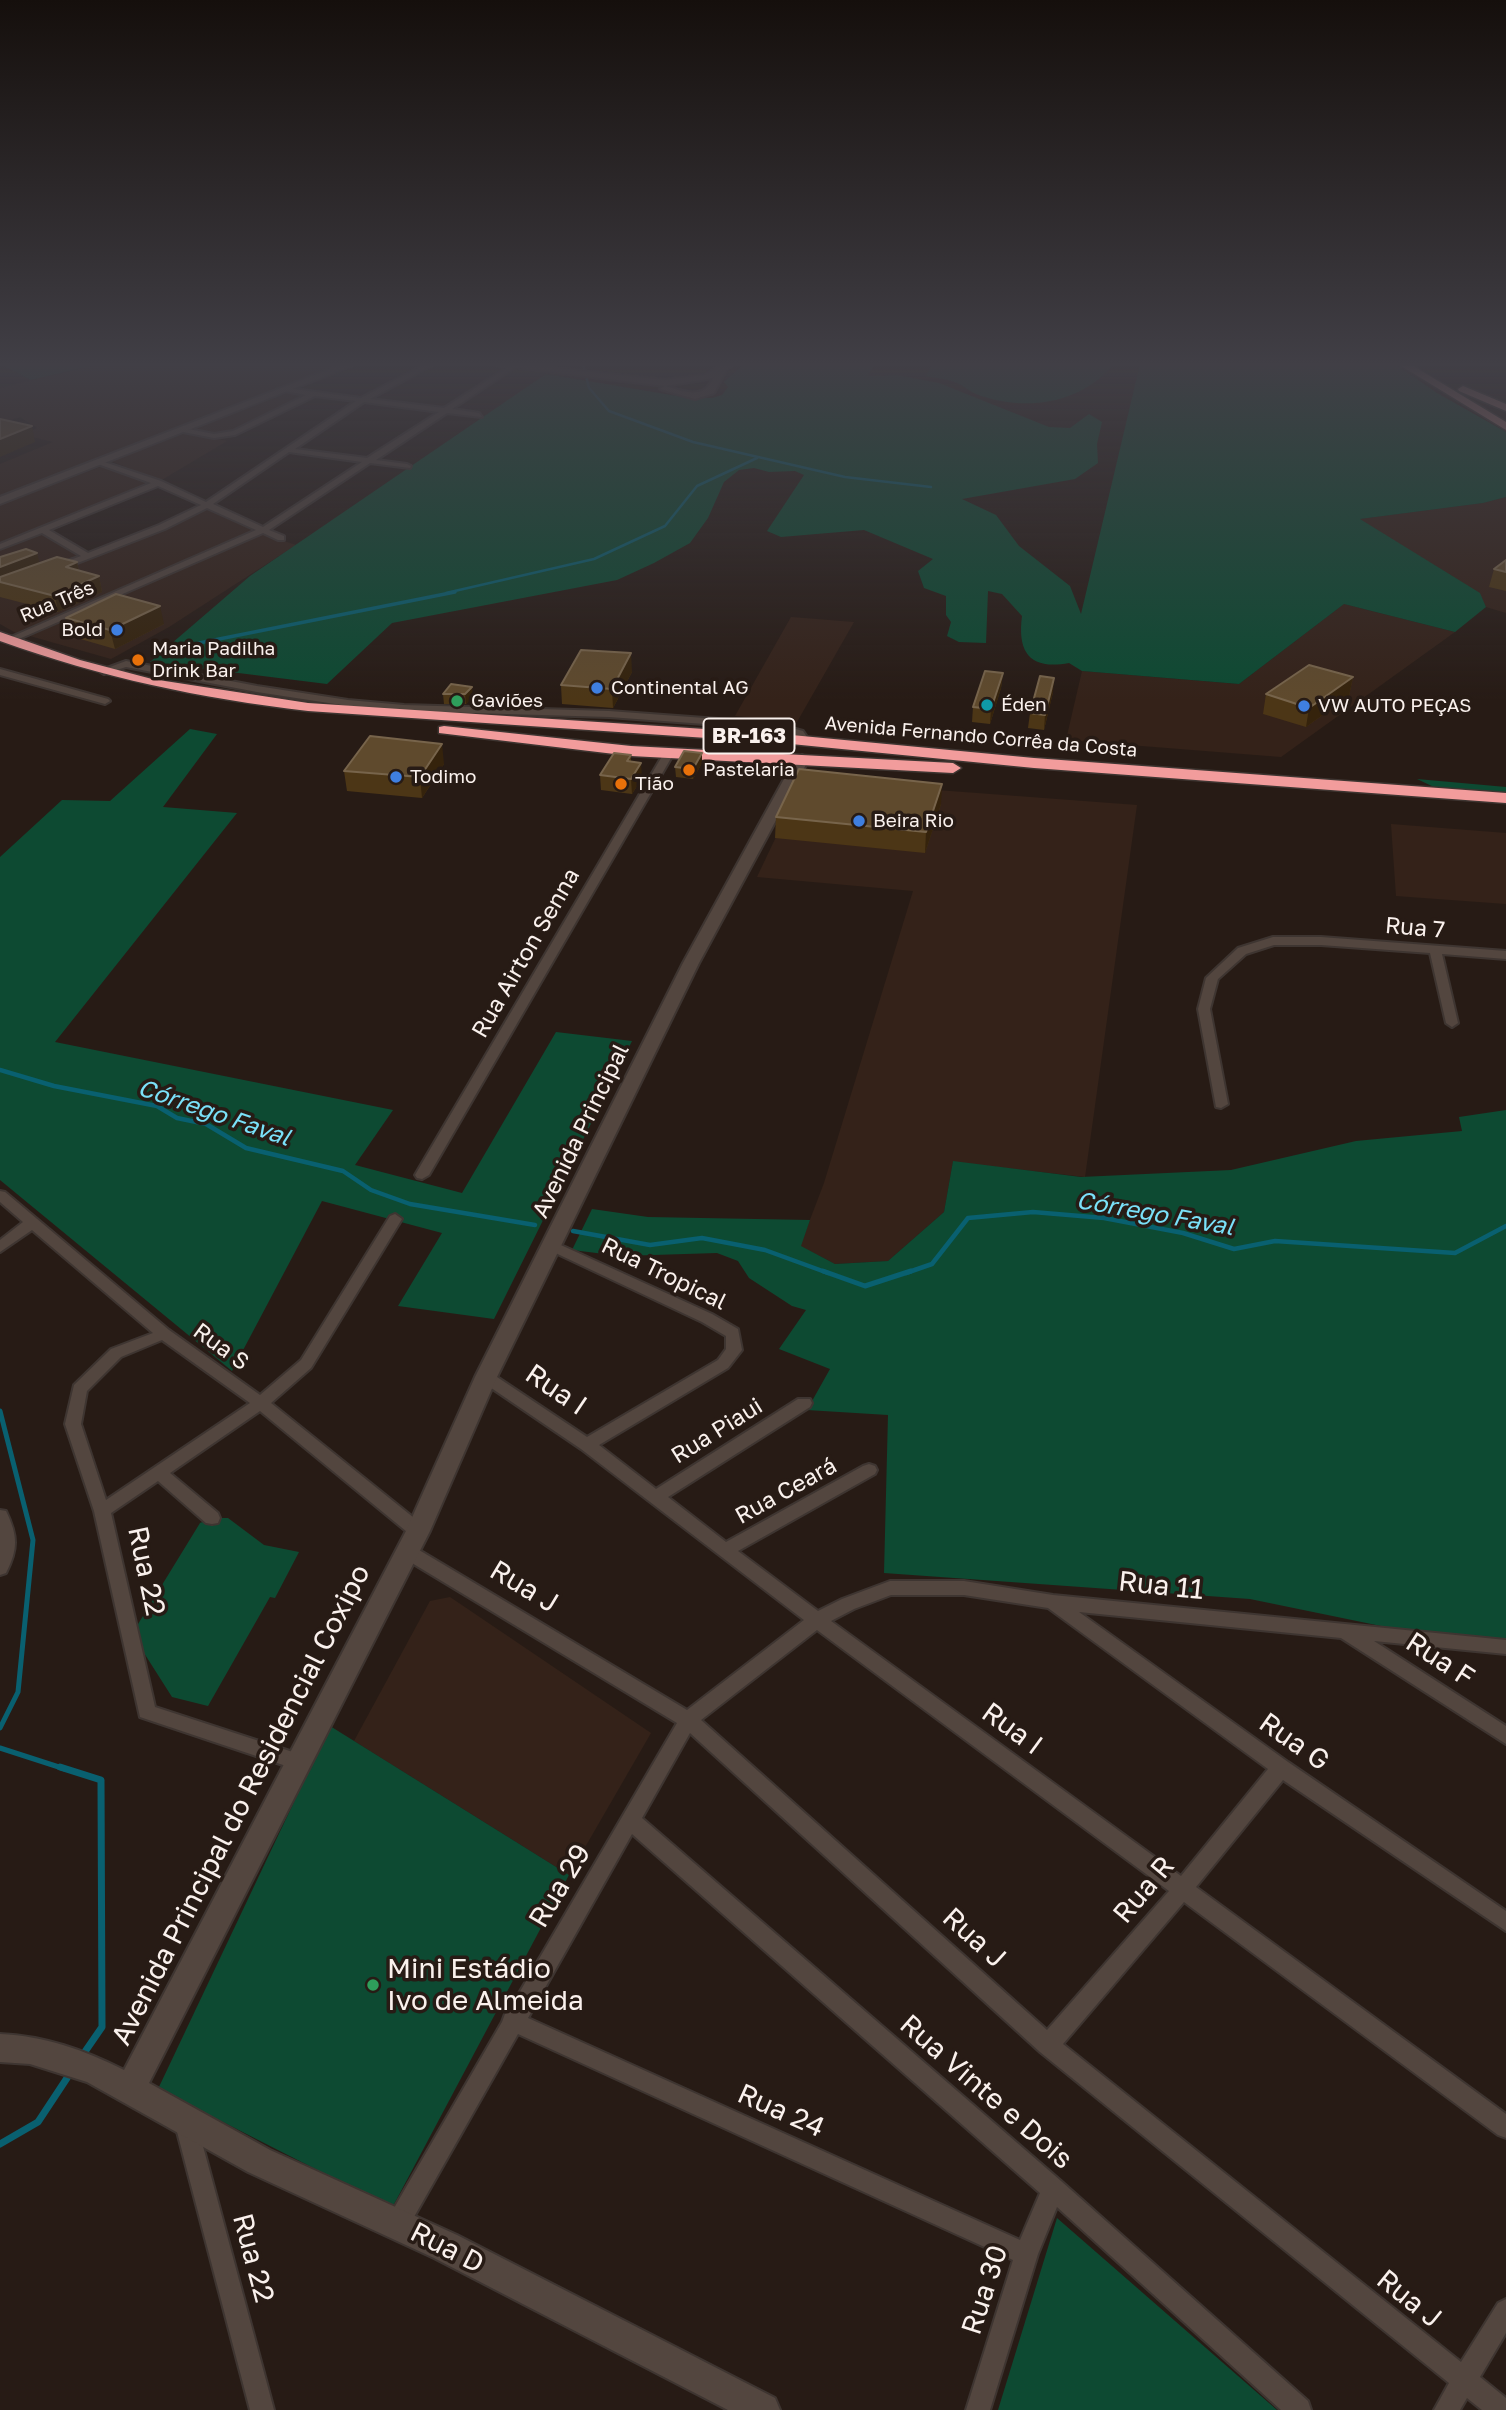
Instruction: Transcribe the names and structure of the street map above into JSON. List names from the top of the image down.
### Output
{
  "streets": {
    "highway": ["BR-163", "Avenida Fernando Corrêa da Costa"],
    "street": [
      "Rua Três",
      "Rua 7",
      "Rua Airton Senna",
      "Avenida Principal",
      "Rua Tropical",
      "Rua S",
      "Rua I",
      "Rua Piaui",
      "Rua Ceará",
      "Rua 22",
      "Rua 11",
      "Rua J",
      "Rua F",
      "Rua G",
      "Avenida Principal do Residencial Coxipo",
      "Rua 29",
      "Rua R",
      "Rua Vinte e Dois",
      "Rua 24",
      "Rua D",
      "Rua 30"
    ]
  },
  "crossings": [
    ["Rua Três", "Avenida Fernando Corrêa da Costa"],
    ["Avenida Fernando Corrêa da Costa", "Rua Airton Senna"],
    ["Avenida Fernando Corrêa da Costa", "Avenida Principal"],
    ["Avenida Principal", "Rua Tropical"],
    ["Avenida Principal", "Rua S"],
    ["Avenida Principal", "Rua I"],
    ["Avenida Principal", "Rua J"],
    ["Avenida Principal", "Avenida Principal do Residencial Coxipo"],
    ["Rua Tropical", "Rua I"],
    ["Rua S", "Rua 22"],
    ["Rua S", "Rua J"],
    ["Rua S", "Avenida Principal do Residencial Coxipo"],
    ["Rua I", "Rua Piaui"],
    ["Rua I", "Rua Ceará"],
    ["Rua I", "Rua 11"],
    ["Rua I", "Rua 29"],
    ["Rua I", "Rua R"],
    ["Rua 22", "Avenida Principal do Residencial Coxipo"],
    ["Rua 22", "Rua D"],
    ["Rua 11", "Rua F"],
    ["Rua 11", "Rua G"],
    ["Rua 11", "Rua 29"],
    ["Rua J", "Avenida Principal do Residencial Coxipo"],
    ["Rua J", "Rua 29"],
    ["Rua J", "Rua R"],
    ["Rua G", "Rua R"],
    ["Avenida Principal do Residencial Coxipo", "Rua D"],
    ["Rua 29", "Rua Vinte e Dois"],
    ["Rua 29", "Rua 24"],
    ["Rua 29", "Rua D"],
    ["Rua Vinte e Dois", "Rua 30"],
    ["Rua 24", "Rua 30"]
  ],
  "water": ["Córrego Faval"],
  "places": [
    "Bold",
    "Maria Padilha Drink Bar",
    "Continental AG",
    "Gaviões",
    "Éden",
    "VW AUTO PEÇAS",
    "Pastelaria",
    "Todimo",
    "Tião",
    "Beira Rio",
    "Mini Estádio Ivo de Almeida"
  ]
}
